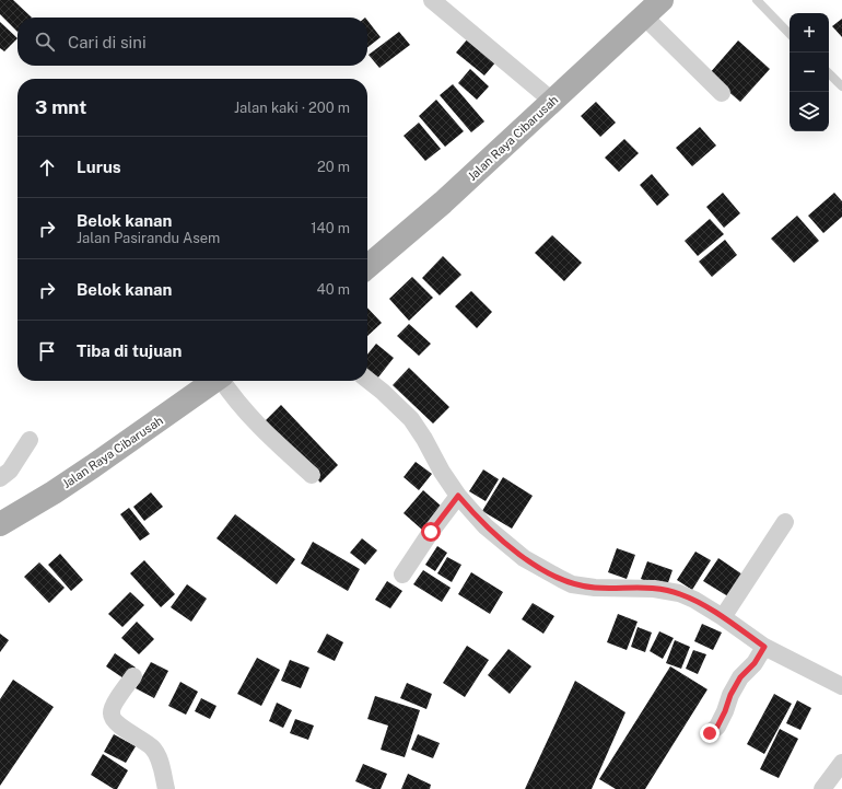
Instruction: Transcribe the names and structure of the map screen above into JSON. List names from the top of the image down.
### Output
{
  "streets": {
    "main road": ["Jalan Raya Cibarusah"]
  },
  "page": {
    "map_buttons": ["+", "−"],
    "search": "Cari di sini",
    "heading": ["3 mnt", "Jalan kaki · 200 m"],
    "list": [
      ["Lurus", "20 m"],
      ["Belok kanan", "Jalan Pasirandu Asem", "140 m"],
      ["Belok kanan", "40 m"],
      "Tiba di tujuan"
    ]
  }
}
